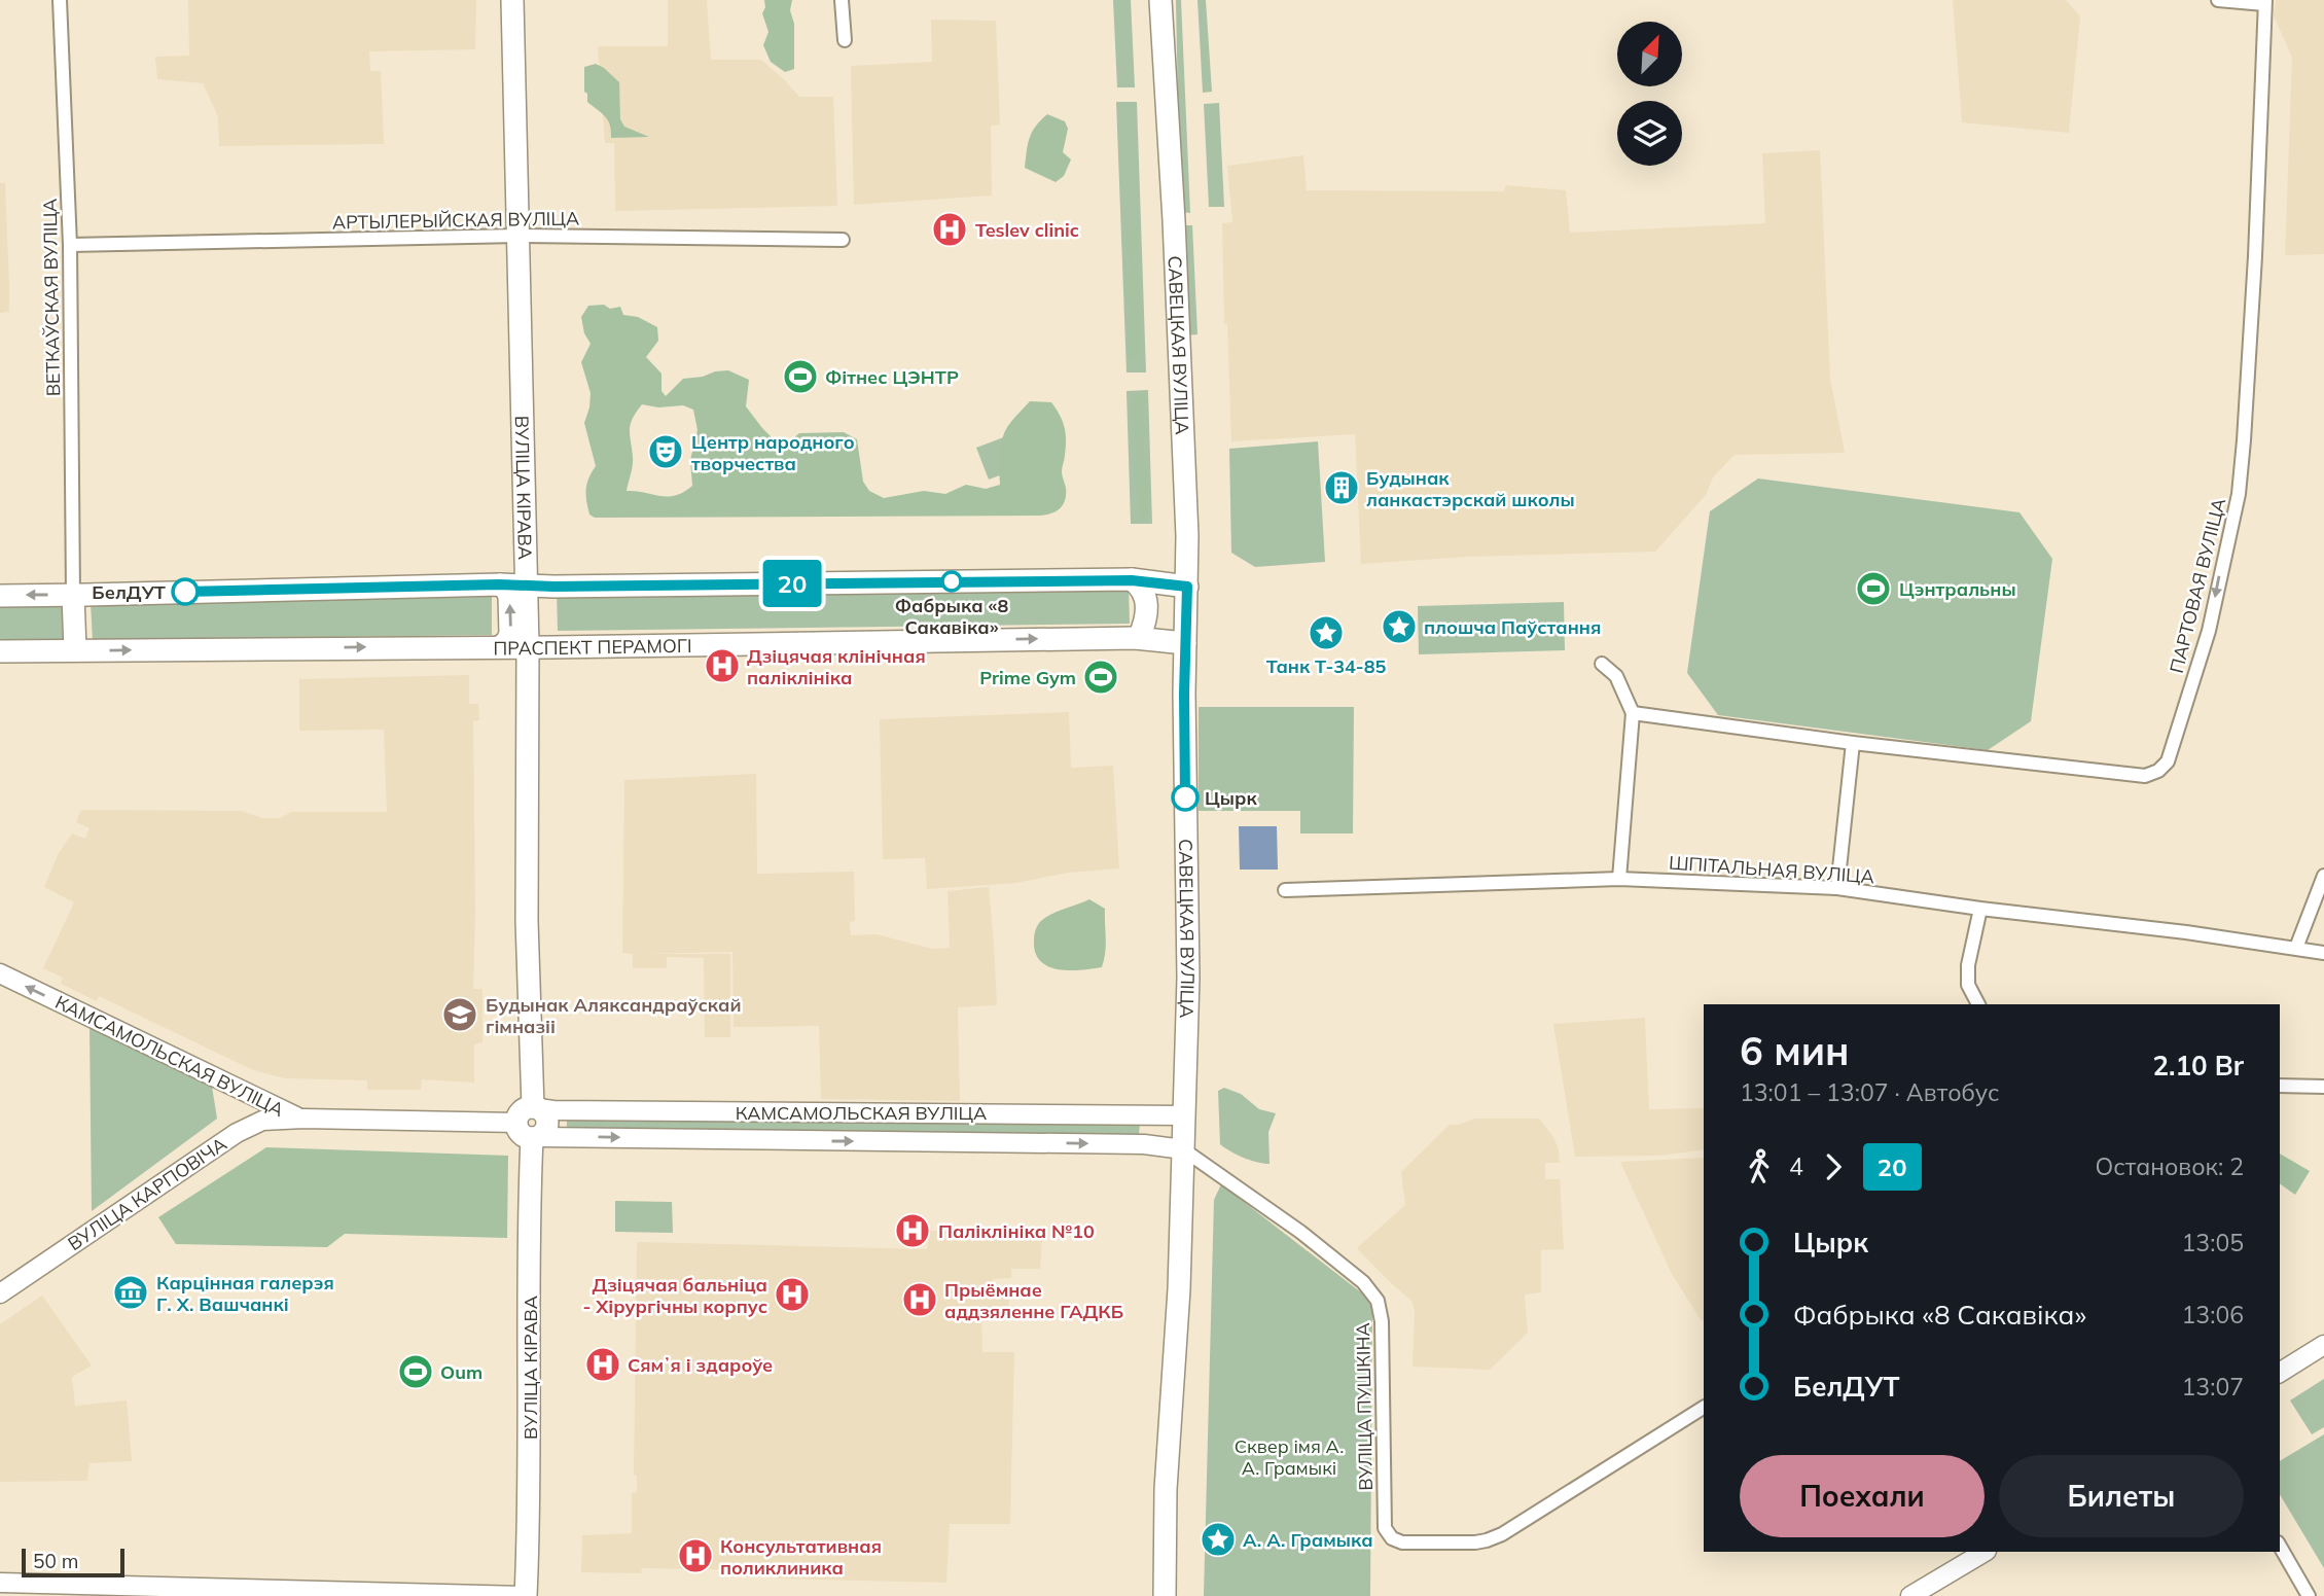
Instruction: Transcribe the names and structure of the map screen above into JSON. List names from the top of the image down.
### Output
{
  "streets": {
    "main road": ["САВЕЦКАЯ ВУЛІЦА", "ВУЛІЦА КІРАВА", "ПРАСПЕКТ ПЕРАМОГІ"],
    "street": [
      "АРТЫЛЕРЫЙСКАЯ ВУЛІЦА",
      "ВЕТКАЎСКАЯ ВУЛІЦА",
      "ПАРТОВАЯ ВУЛІЦА",
      "ШПІТАЛЬНАЯ ВУЛІЦА",
      "КАМСАМОЛЬСКАЯ ВУЛІЦА",
      "ВУЛІЦА КАРПОВІЧА",
      "ВУЛІЦА ПУШКІНА"
    ]
  },
  "crossings": [
    ["АРТЫЛЕРЫЙСКАЯ ВУЛІЦА", "ВЕТКАЎСКАЯ ВУЛІЦА"],
    ["АРТЫЛЕРЫЙСКАЯ ВУЛІЦА", "ВУЛІЦА КІРАВА"],
    ["САВЕЦКАЯ ВУЛІЦА", "ПРАСПЕКТ ПЕРАМОГІ"],
    ["САВЕЦКАЯ ВУЛІЦА", "КАМСАМОЛЬСКАЯ ВУЛІЦА"],
    ["САВЕЦКАЯ ВУЛІЦА", "ВУЛІЦА ПУШКІНА"],
    ["ВУЛІЦА КІРАВА", "ПРАСПЕКТ ПЕРАМОГІ"],
    ["ВУЛІЦА КІРАВА", "КАМСАМОЛЬСКАЯ ВУЛІЦА"],
    ["КАМСАМОЛЬСКАЯ ВУЛІЦА", "ВУЛІЦА КАРПОВІЧА"],
    ["КАМСАМОЛЬСКАЯ ВУЛІЦА", "ВУЛІЦА ПУШКІНА"]
  ],
  "parks": ["Сквер імя А. А. Грамыкі"],
  "places": {
    "hospital": [
      "Teslev clinic",
      "Дзіцячая клінічная паліклініка",
      "Паліклініка №10",
      "Дзіцячая бальніца - Хірургічны корпус",
      "Прыёмнае аддзяленне ГАДКБ",
      "Сямʼя і здароўе",
      "Консультативная поликлиника"
    ],
    "sports": [
      "Фітнес ЦЭНТР",
      "Цэнтральны",
      "Prime Gym",
      "Oum"
    ],
    "theatre": ["Центр народного творчества"],
    "building": ["Будынак ланкастэрскай школы"],
    "other": ["Фабрыка «8 Сакавіка»", "БелДУТ", "Цырк"],
    "place": ["плошча Паўстання", "Танк Т-34-85", "А. А. Грамыка"],
    "school or university": ["Будынак Аляксандраўскай гімназіі"],
    "museum": ["Карцінная галерэя Г. Х. Вашчанкі"]
  },
  "lines": ["bus line 20"],
  "scale_bar": "50 m",
  "north": "top right",
  "page": {
    "on_map": "20",
    "heading": ["6 мин", "13:01 – 13:07 · Автобус", "2.10 Br"],
    "legs": ["4", "20", "Остановок: 2"],
    "list": [
      {
        "name": "Цырк",
        "value": "13:05"
      },
      {
        "name": "Фабрыка «8 Сакавіка»",
        "value": "13:06"
      },
      {
        "name": "БелДУТ",
        "value": "13:07"
      }
    ],
    "buttons": ["Поехали", "Билеты"],
    "scale": "50 m"
  }
}
